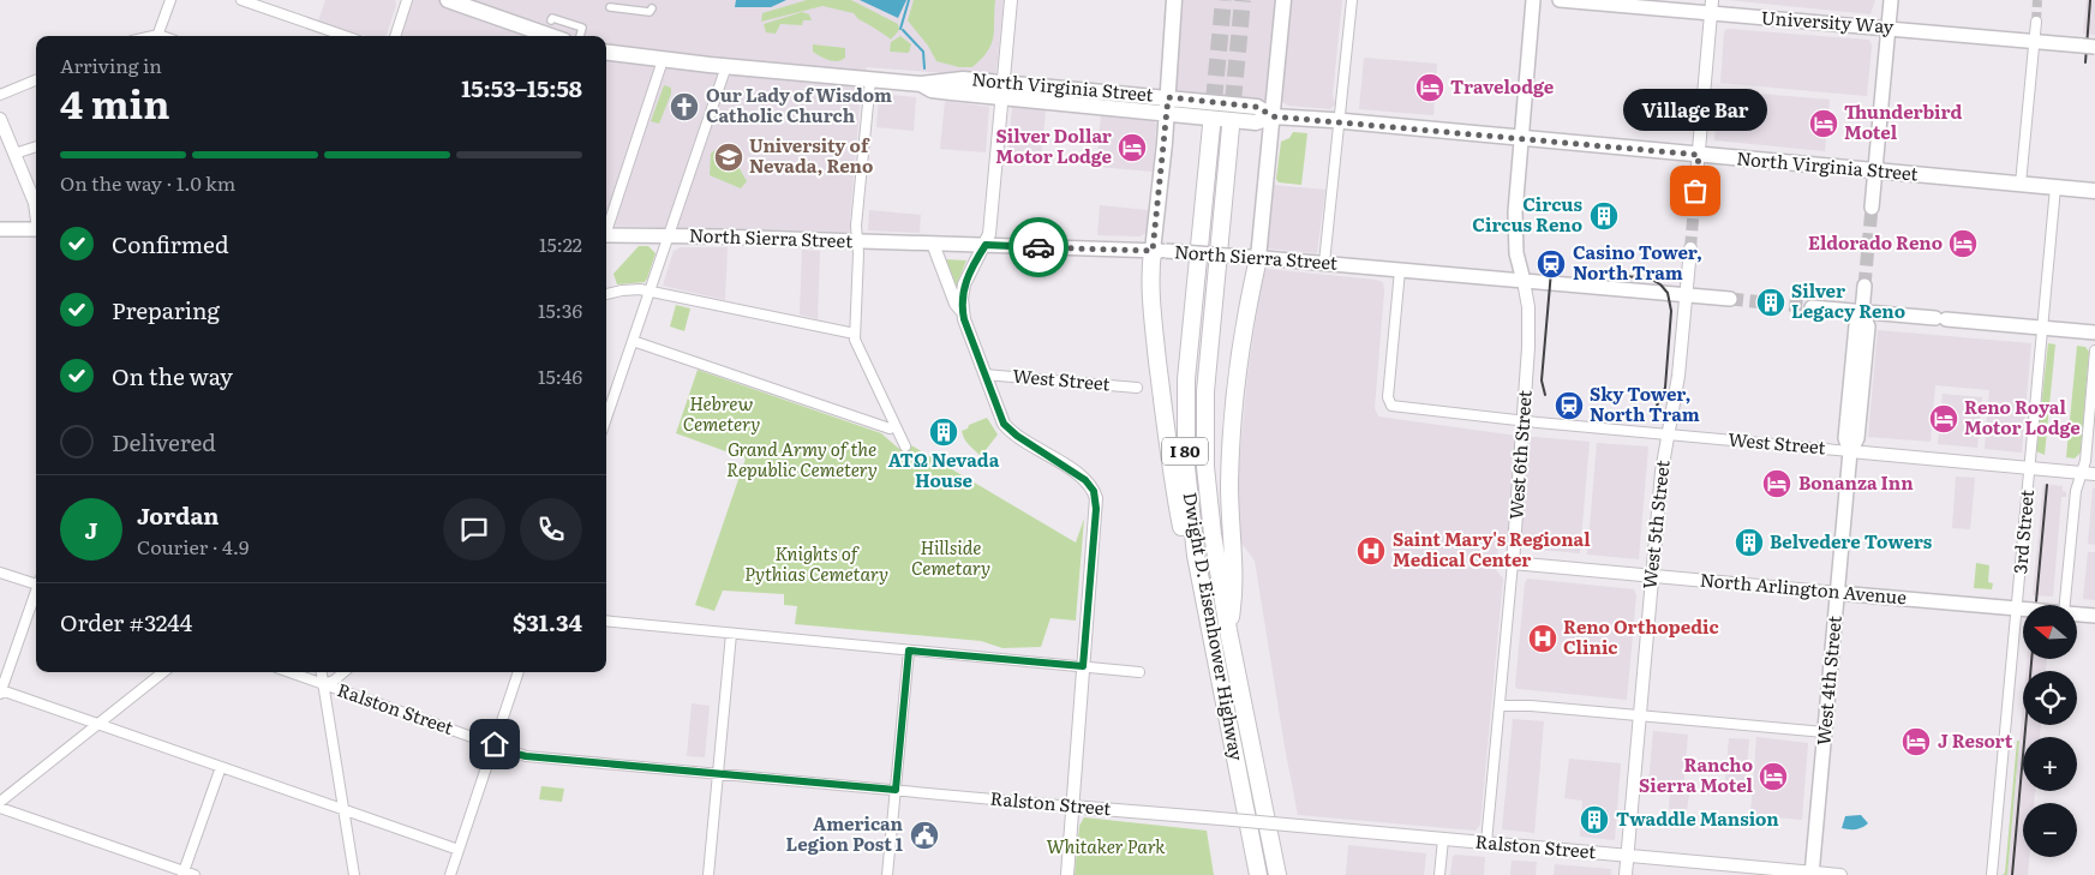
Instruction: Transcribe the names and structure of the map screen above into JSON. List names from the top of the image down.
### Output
{
  "streets": {
    "highway": ["I 80", "Dwight D. Eisenhower Highway"],
    "main road": [
      "University Way",
      "North Virginia Street",
      "North Sierra Street",
      "West 6th Street",
      "North Arlington Avenue",
      "West 4th Street"
    ],
    "street": [
      "West Street",
      "West 5th Street",
      "3rd Street",
      "Ralston Street"
    ]
  },
  "crossings": [
    ["North Virginia Street", "West 6th Street"],
    ["North Virginia Street", "3rd Street"],
    ["North Sierra Street", "West Street"],
    ["North Sierra Street", "West 6th Street"],
    ["North Sierra Street", "West 5th Street"],
    ["West Street", "West 6th Street"],
    ["West Street", "West 5th Street"],
    ["West Street", "3rd Street"],
    ["West Street", "West 4th Street"],
    ["West 6th Street", "North Arlington Avenue"],
    ["West 6th Street", "Ralston Street"],
    ["West 5th Street", "North Arlington Avenue"],
    ["West 5th Street", "Ralston Street"],
    ["3rd Street", "North Arlington Avenue"],
    ["North Arlington Avenue", "West 4th Street"],
    ["West 4th Street", "Ralston Street"]
  ],
  "parks": [
    "Hebrew Cemetery",
    "Grand Army of the Republic Cemetery",
    "Hillside Cemetary",
    "Knights of Pythias Cemetary",
    "Whitaker Park"
  ],
  "places": {
    "hotel": [
      "Travelodge",
      "Thunderbird Motel",
      "Silver Dollar Motor Lodge",
      "Eldorado Reno",
      "Reno Royal Motor Lodge",
      "Bonanza Inn",
      "J Resort",
      "Rancho Sierra Motel"
    ],
    "church": ["Our Lady of Wisdom Catholic Church"],
    "school or university": ["University of Nevada, Reno"],
    "other": ["Village Bar"],
    "building": [
      "Circus Circus Reno",
      "Silver Legacy Reno",
      "ΑΤΩ Nevada House",
      "Belvedere Towers",
      "Twaddle Mansion"
    ],
    "station": ["Casino Tower, North Tram", "Sky Tower, North Tram"],
    "hospital": ["Saint Mary's Regional Medical Center", "Reno Orthopedic Clinic"],
    "public building": ["American Legion Post 1"]
  },
  "north": "left",
  "page": {
    "heading": ["4 min", "Arriving in", "15:53–15:58"],
    "panel": [
      "Jordan",
      "Courier · 4.9",
      "Order #3244",
      "$31.34"
    ],
    "bubble": "Village Bar",
    "bar": "On the way · 1.0 km",
    "list": [
      ["Confirmed", "15:22"],
      ["Preparing", "15:36"],
      ["On the way", "15:46"],
      "Delivered"
    ],
    "round": "J",
    "map_buttons": ["+", "−"]
  }
}
